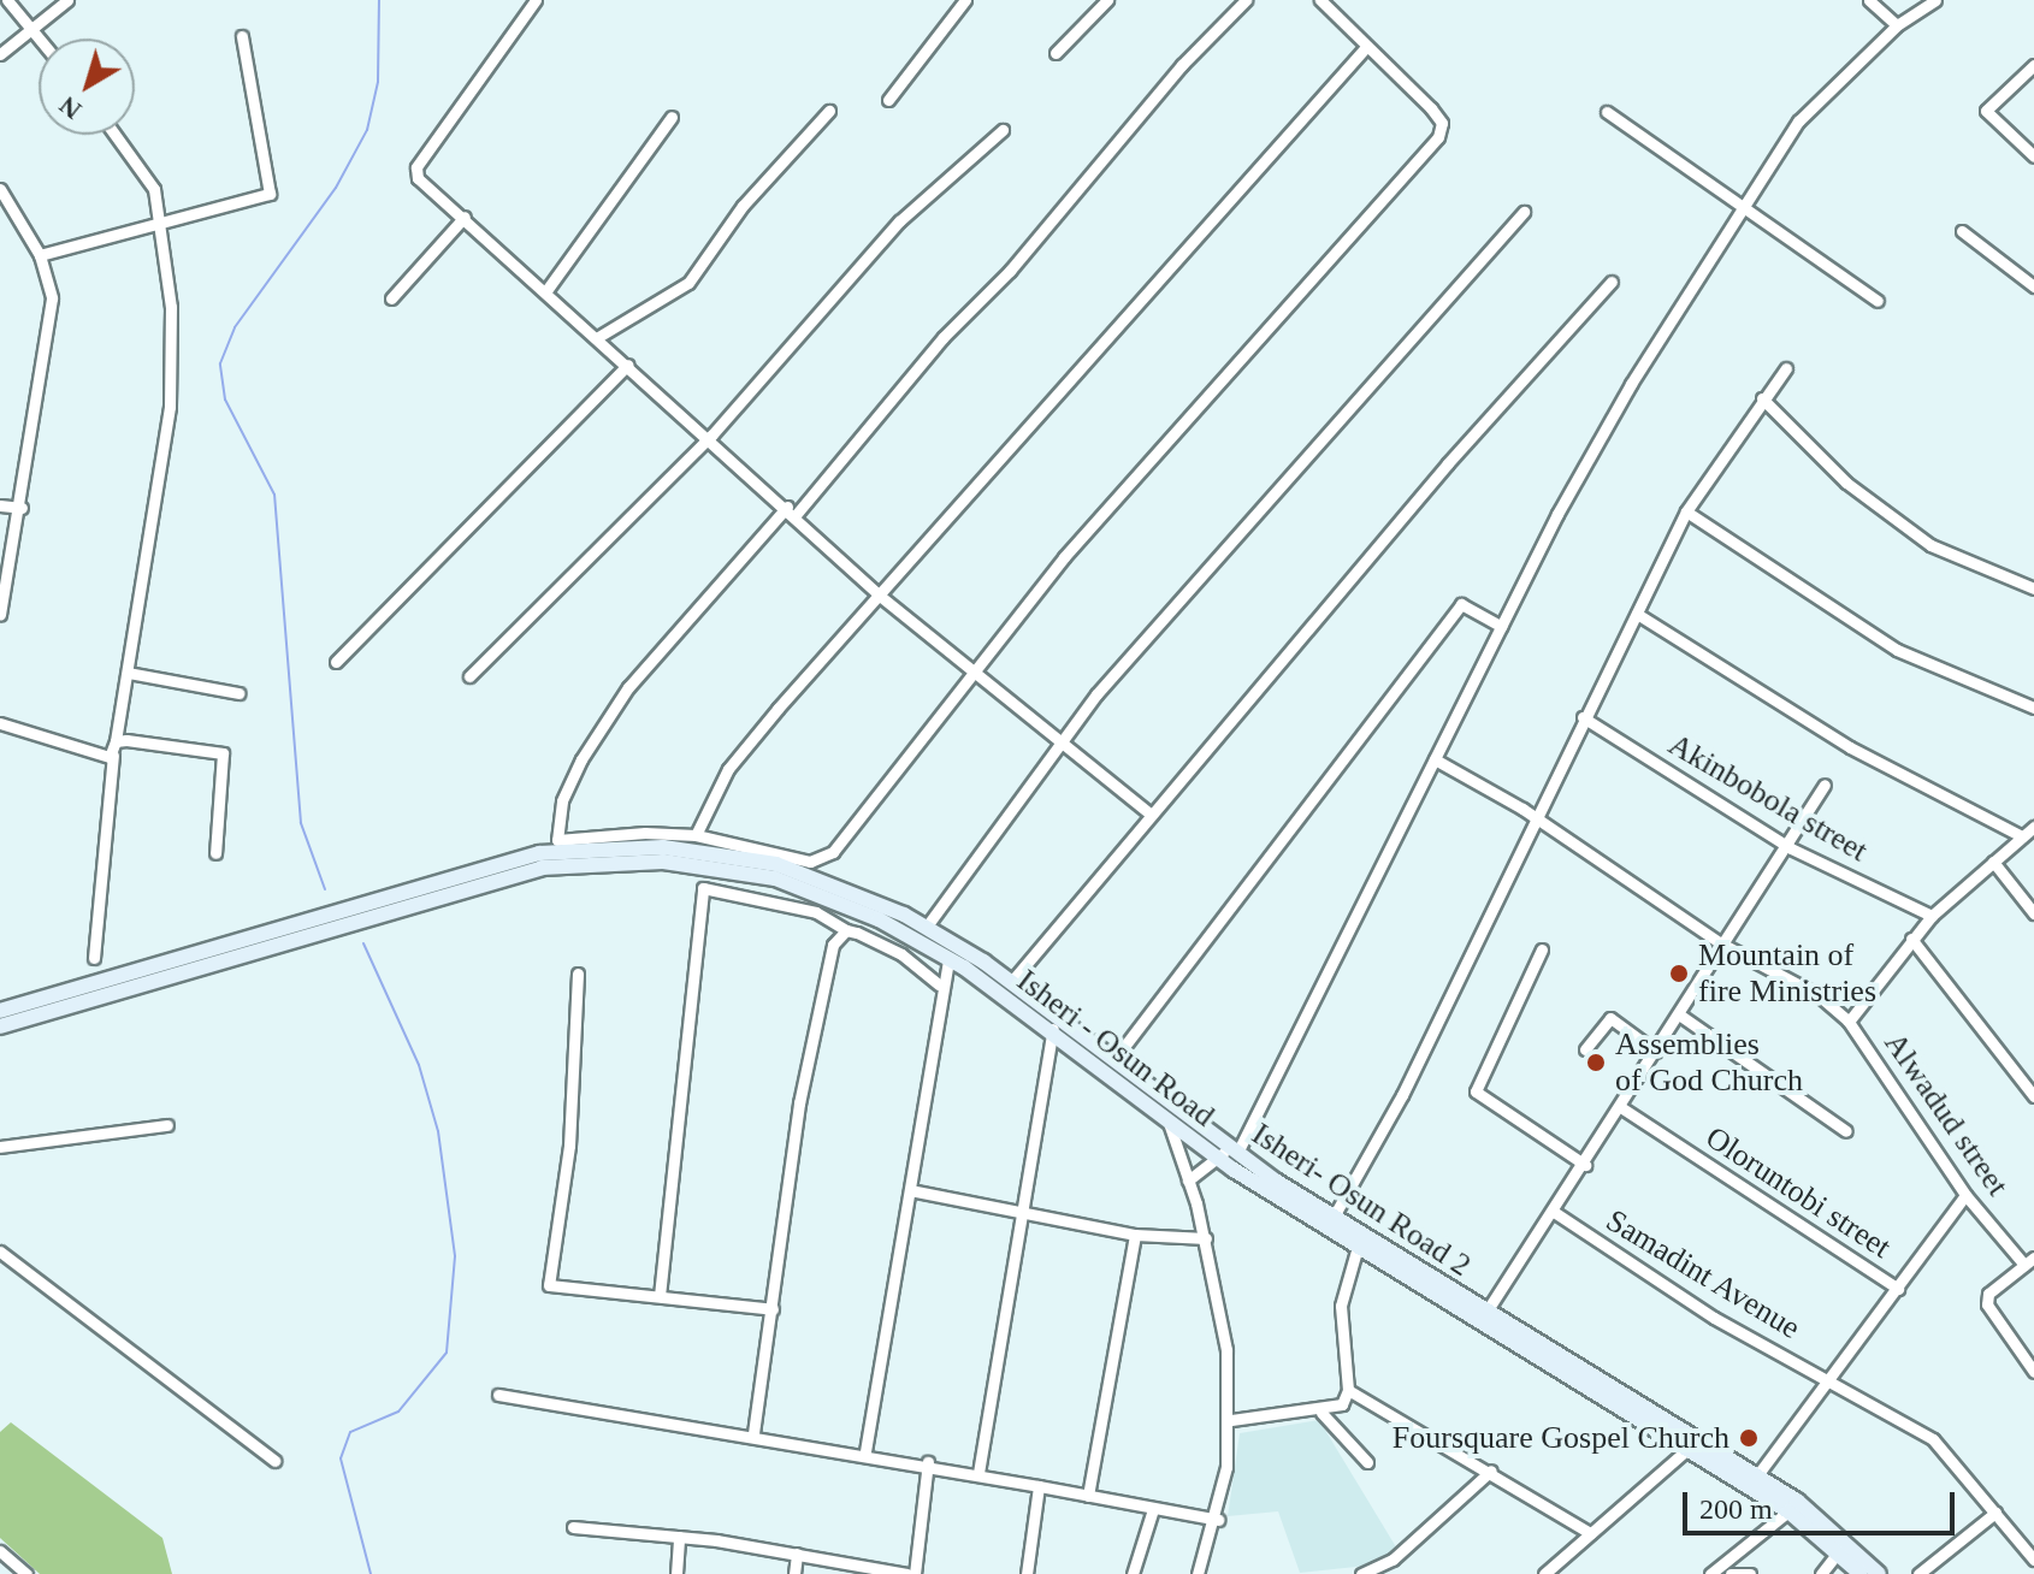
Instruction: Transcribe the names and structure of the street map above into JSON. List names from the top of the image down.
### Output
{
  "streets": {
    "main road": ["Isheri - Osun Road", "Isheri- Osun Road 2"],
    "street": [
      "Akinbobola street",
      "Alwadud street",
      "Oloruntobi street",
      "Samadint Avenue"
    ]
  },
  "crossings": [
    ["Isheri - Osun Road", "Isheri- Osun Road 2"]
  ],
  "places": ["Mountain of fire Ministries", "Assemblies of God Church", "Foursquare Gospel Church"],
  "scale_bar": "200 m",
  "north": "bottom left"
}
